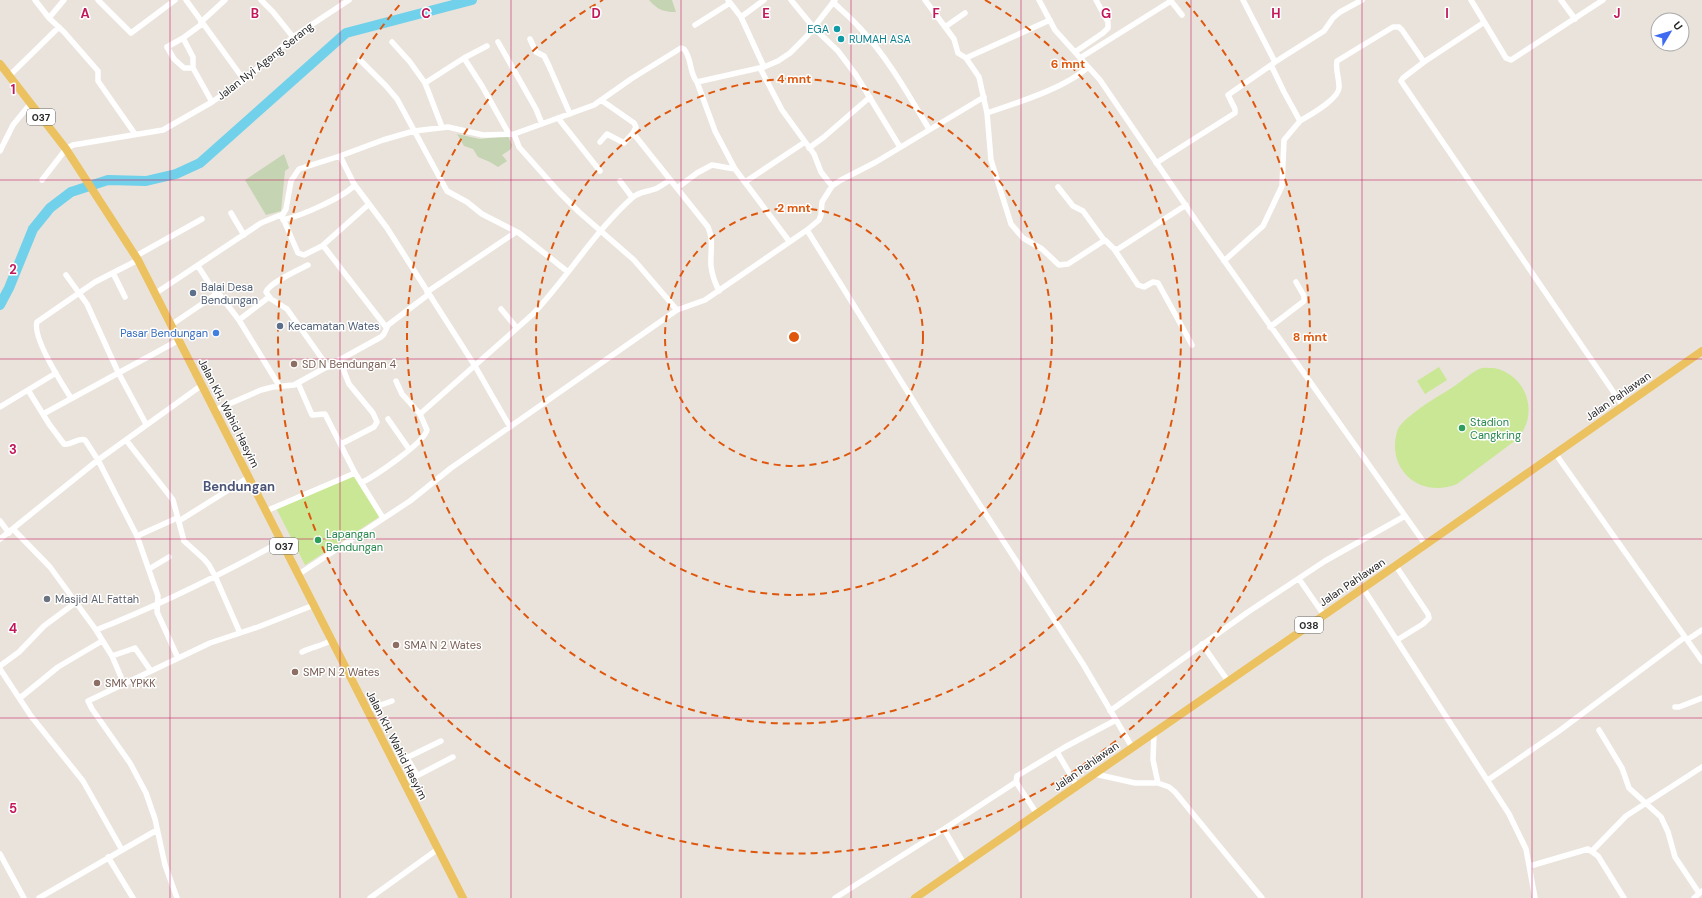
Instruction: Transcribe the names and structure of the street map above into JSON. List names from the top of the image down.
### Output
{
  "streets": {
    "main road": [
      "037",
      "Jalan Pahlawan",
      "Jalan KH. Wahid Hasyim",
      "038"
    ],
    "street": ["Jalan Nyi Ageng Serang"]
  },
  "crossings": [
    ["Jalan Nyi Ageng Serang", "Jalan KH. Wahid Hasyim"]
  ],
  "districts": ["Bendungan"],
  "places": [
    "EGA",
    "RUMAH ASA",
    "Balai Desa Bendungan",
    "Kecamatan Wates",
    "Pasar Bendungan",
    "SD N Bendungan 4",
    "Stadion Cangkring",
    "Lapangan Bendungan",
    "Masjid AL Fattah",
    "SMA N 2 Wates",
    "SMP N 2 Wates",
    "SMK YPKK"
  ],
  "north": "top right",
  "grid": {
    "columns": [
      "A",
      "B",
      "C",
      "D",
      "E",
      "F",
      "G",
      "H",
      "I",
      "J"
    ],
    "rows": [
      "1",
      "2",
      "3",
      "4",
      "5"
    ]
  },
  "rings": [
    "6 mnt",
    "4 mnt",
    "2 mnt",
    "8 mnt"
  ]
}
